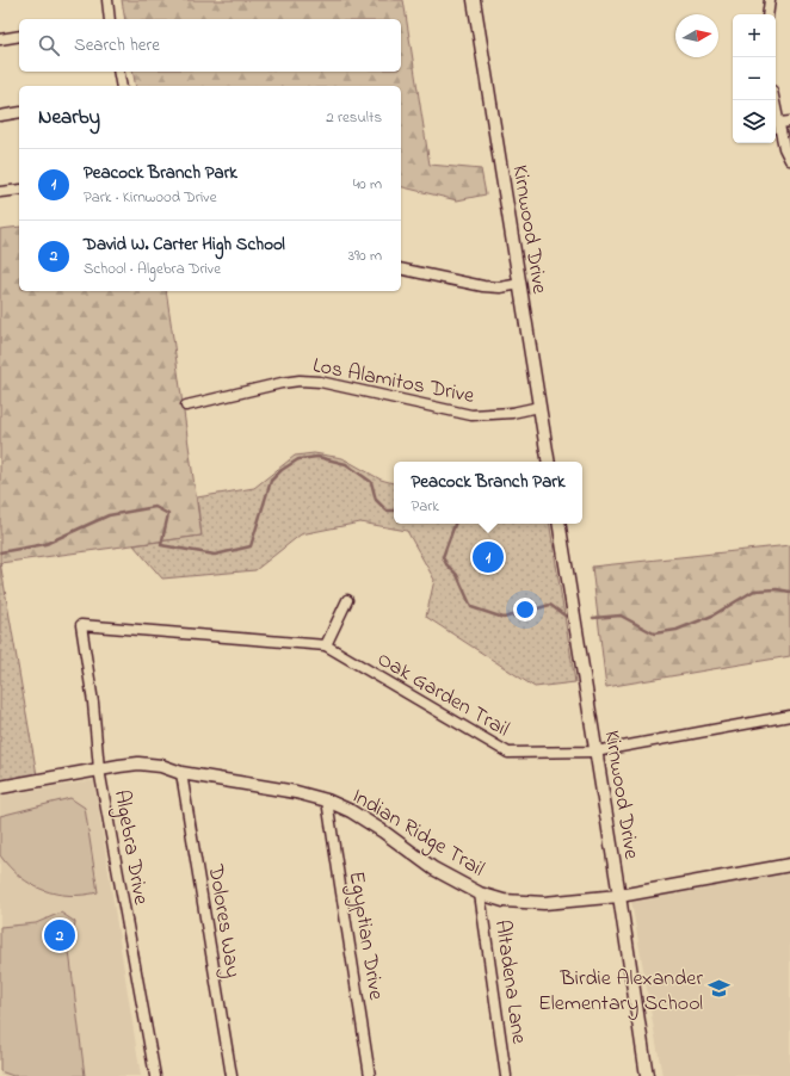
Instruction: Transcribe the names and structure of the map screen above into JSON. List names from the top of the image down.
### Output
{
  "streets": {
    "street": [
      "Kirnwood Drive",
      "Los Alamitos Drive",
      "Oak Garden Trail",
      "Indian Ridge Trail",
      "Algebra Drive",
      "Dolores Way",
      "Egyptian Drive",
      "Altadena Lane"
    ]
  },
  "crossings": [
    ["Kirnwood Drive", "Los Alamitos Drive"],
    ["Kirnwood Drive", "Oak Garden Trail"],
    ["Kirnwood Drive", "Indian Ridge Trail"],
    ["Oak Garden Trail", "Algebra Drive"],
    ["Indian Ridge Trail", "Algebra Drive"],
    ["Indian Ridge Trail", "Dolores Way"],
    ["Indian Ridge Trail", "Egyptian Drive"],
    ["Indian Ridge Trail", "Altadena Lane"]
  ],
  "places": {
    "school or university": ["Birdie Alexander Elementary School"]
  },
  "north": "right",
  "page": {
    "map_buttons": ["+", "−"],
    "search": "Search here",
    "heading": ["Nearby", "2 results"],
    "list": [
      {
        "mark": "1",
        "name": "Peacock Branch Park",
        "note": "Park · Kirnwood Drive",
        "value": "40 m"
      },
      {
        "mark": "2",
        "name": "David W. Carter High School",
        "note": "School · Algebra Drive",
        "value": "390 m"
      }
    ],
    "popup": ["Peacock Branch Park", "Park"],
    "pins": ["1", "2"]
  }
}
